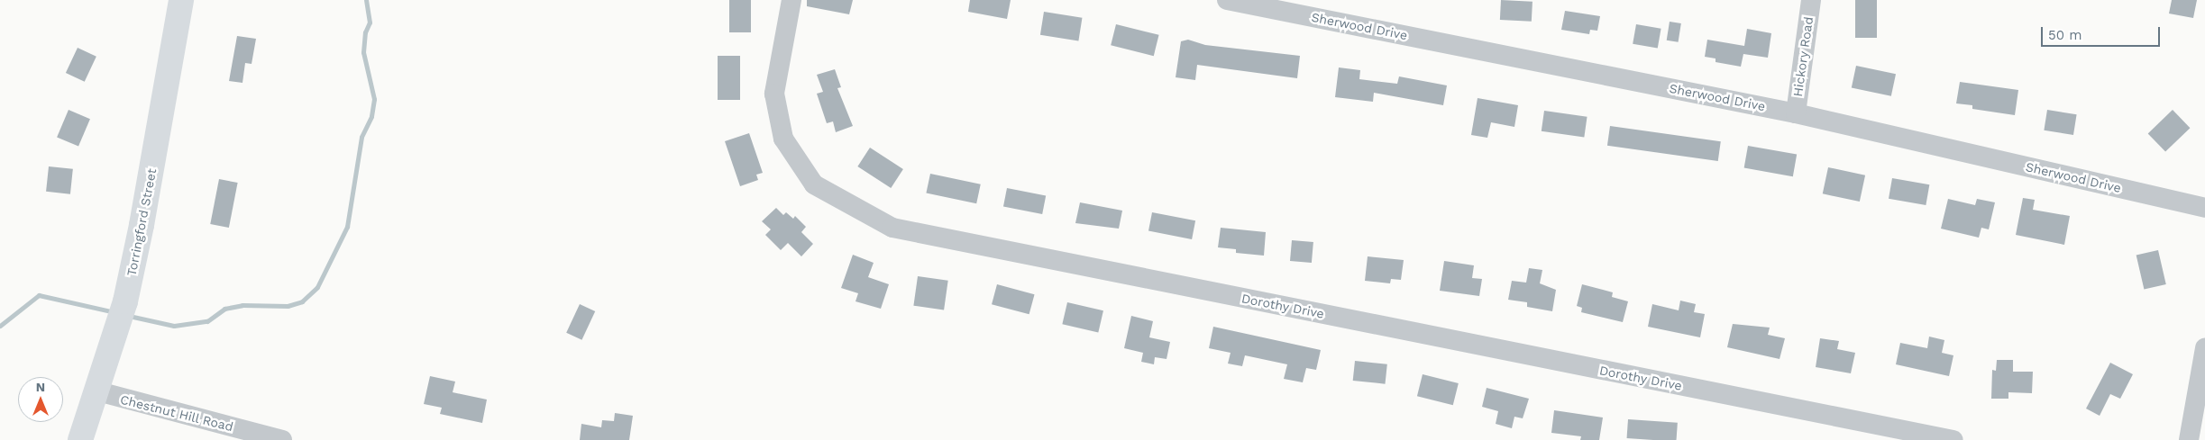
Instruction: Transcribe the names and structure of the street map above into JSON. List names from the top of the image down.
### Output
{
  "streets": {
    "main road": ["Torringford Street"],
    "street": [
      "Sherwood Drive",
      "Hickory Road",
      "Dorothy Drive",
      "Chestnut Hill Road"
    ]
  },
  "crossings": [
    ["Sherwood Drive", "Hickory Road"],
    ["Torringford Street", "Chestnut Hill Road"]
  ],
  "scale_bar": "50 m",
  "north": "top"
}
